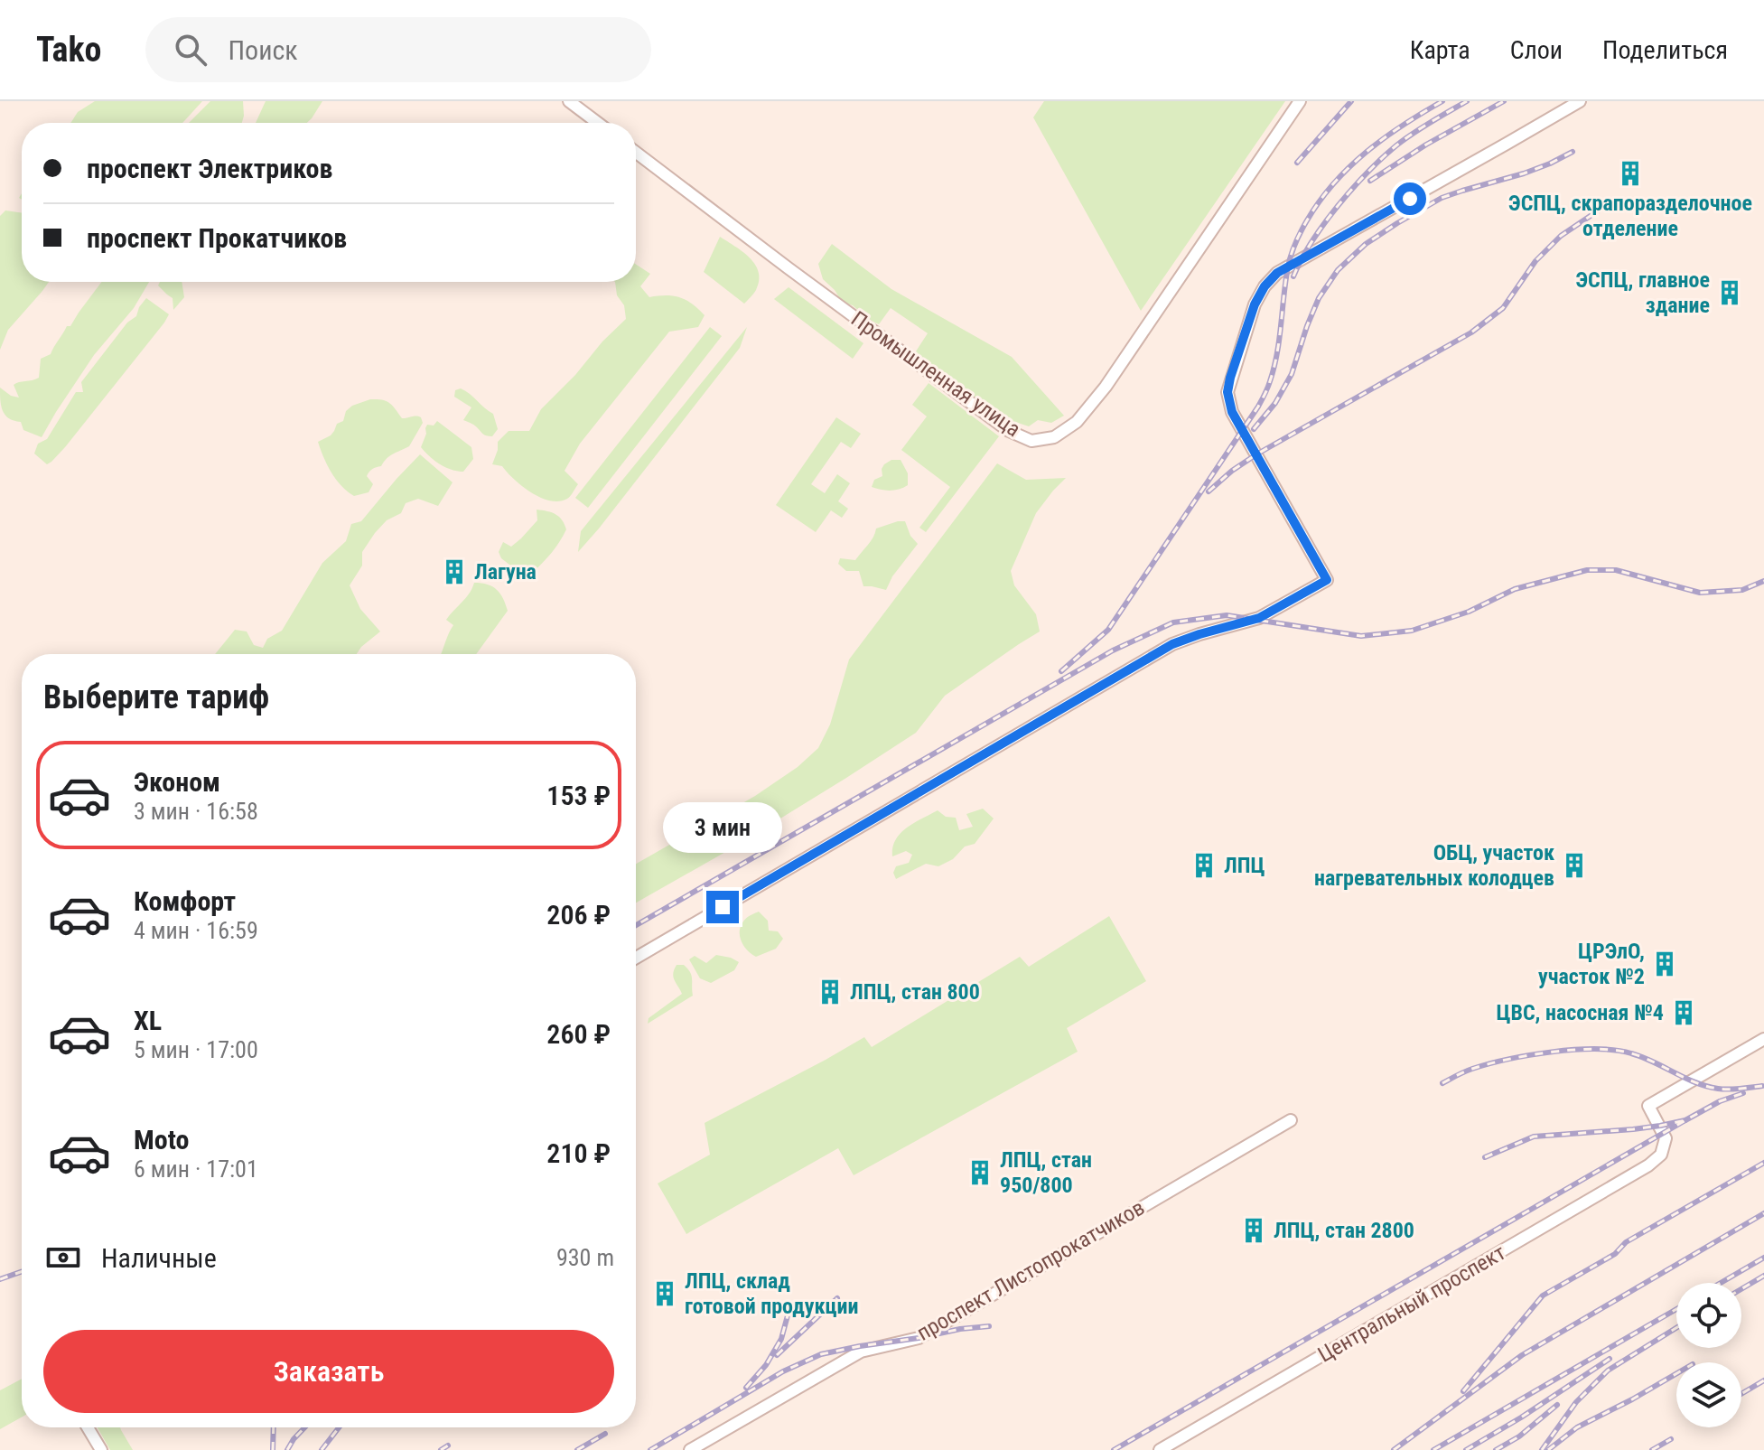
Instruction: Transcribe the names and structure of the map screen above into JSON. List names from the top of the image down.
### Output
{
  "streets": {
    "street": ["Промышленная улица", "проспект Листопрокатчиков", "Центральный проспект"]
  },
  "places": {
    "building": [
      "ЭСПЦ, скрапоразделочное отделение",
      "ЭСПЦ, главное здание",
      "Лагуна",
      "ЛПЦ",
      "ОБЦ, участок нагревательных колодцев",
      "ЦРЭлО, участок №2",
      "ЛПЦ, стан 800",
      "ЦВС, насосная №4",
      "ЛПЦ, стан 950/800",
      "ЛПЦ, стан 2800",
      "ЛПЦ, склад готовой продукции"
    ]
  },
  "page": {
    "header": "Tako",
    "search": "Поиск",
    "nav": ["Карта", "Слои", "Поделиться"],
    "banner": ["проспект Электриков", "проспект Прокатчиков"],
    "heading": "Выберите тариф",
    "list": [
      {
        "name": "Эконом",
        "note": "3 мин · 16:58",
        "value": "153 ₽"
      },
      {
        "name": "Комфорт",
        "note": "4 мин · 16:59",
        "value": "206 ₽"
      },
      {
        "name": "XL",
        "note": "5 мин · 17:00",
        "value": "260 ₽"
      },
      {
        "name": "Moto",
        "note": "6 мин · 17:01",
        "value": "210 ₽"
      }
    ],
    "bubble": "3 мин",
    "pay": ["Наличные", "930 m"],
    "buttons": "Заказать"
  }
}
